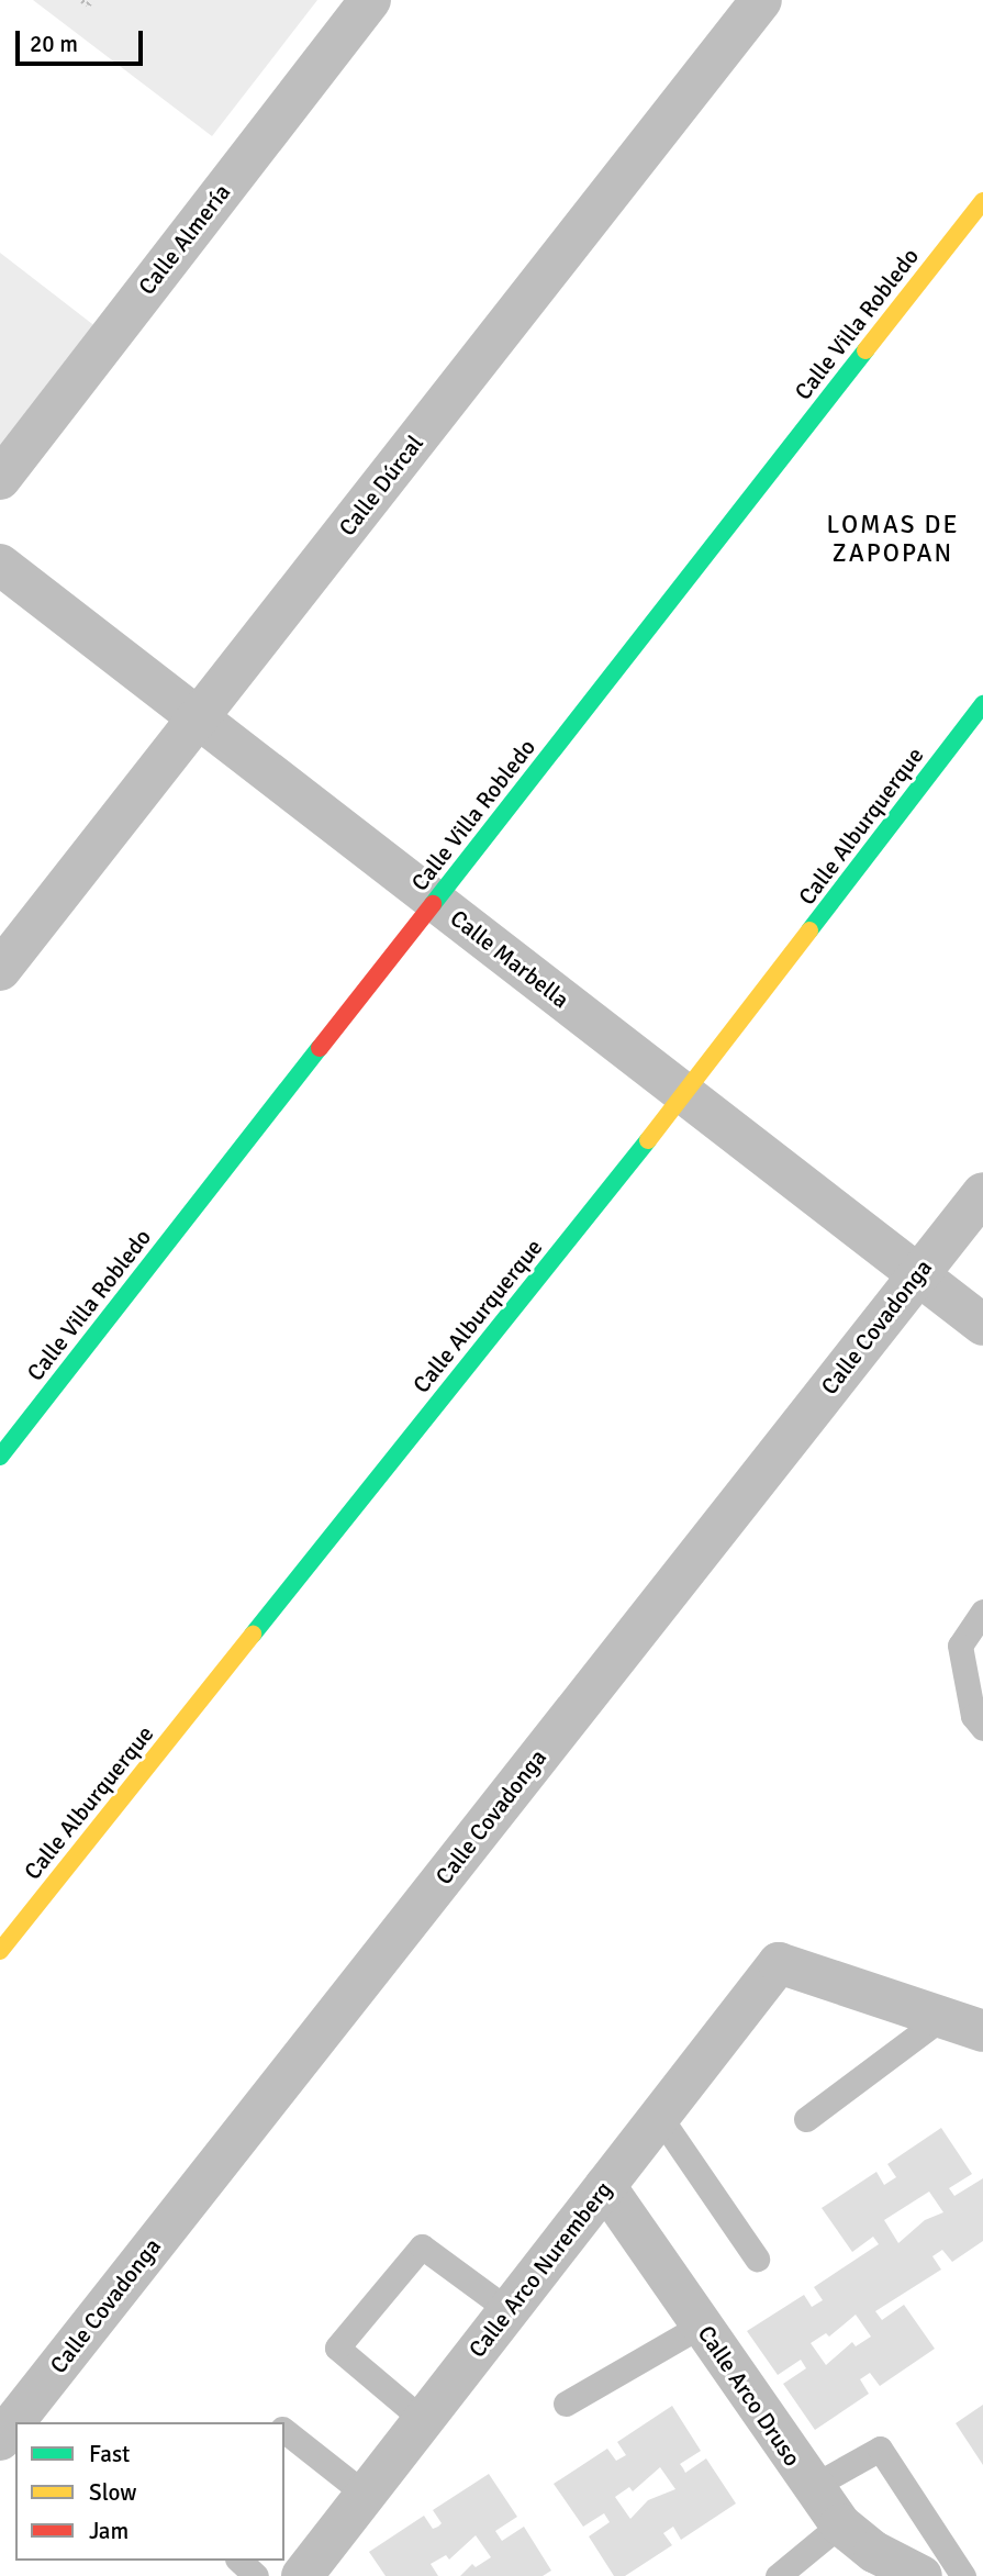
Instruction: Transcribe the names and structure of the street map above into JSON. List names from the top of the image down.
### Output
{
  "streets": {
    "street": [
      "Calle Almería",
      "Calle Villa Robledo",
      "Calle Dúrcal",
      "Calle Alburquerque",
      "Calle Marbella",
      "Calle Covadonga",
      "Calle Arco Nuremberg",
      "Calle Arco Druso"
    ]
  },
  "crossings": [
    ["Calle Villa Robledo", "Calle Marbella"],
    ["Calle Dúrcal", "Calle Marbella"],
    ["Calle Alburquerque", "Calle Marbella"],
    ["Calle Marbella", "Calle Covadonga"],
    ["Calle Arco Nuremberg", "Calle Arco Druso"]
  ],
  "districts": ["LOMAS DE ZAPOPAN"],
  "legend": ["Fast", "Slow", "Jam"],
  "scale_bar": "20 m"
}
